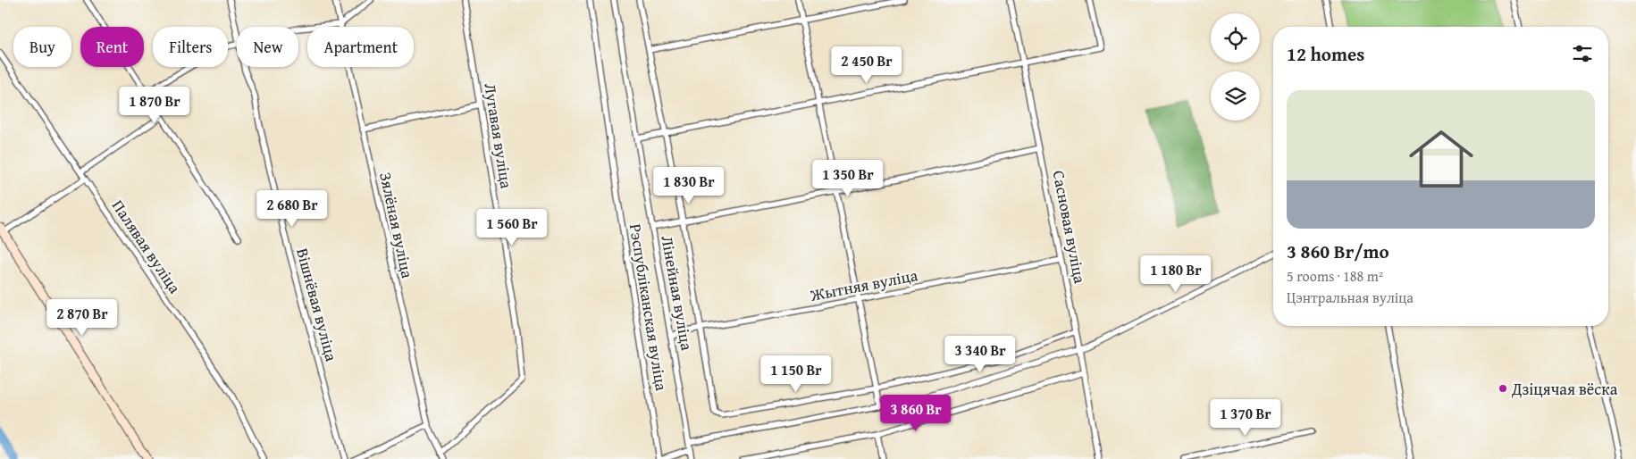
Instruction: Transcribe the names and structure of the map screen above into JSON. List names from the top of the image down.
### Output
{
  "streets": {
    "street": [
      "Лугавая вуліца",
      "Зялёная вуліца",
      "Сасновая вуліца",
      "Палявая вуліца",
      "Жытняя вуліца",
      "Лінейная вуліца",
      "Вішнёвая вуліца",
      "Рэспубліканская вуліца"
    ]
  },
  "crossings": [
    ["Лугавая вуліца", "Зялёная вуліца"],
    ["Сасновая вуліца", "Жытняя вуліца"],
    ["Жытняя вуліца", "Лінейная вуліца"]
  ],
  "places": ["Дзіцячая вёска"],
  "page": {
    "chip": [
      "Buy",
      "Rent",
      "Filters",
      "New",
      "Apartment"
    ],
    "heading": "12 homes",
    "price": [
      "2 450 Br",
      "1 870 Br",
      "1 350 Br",
      "1 830 Br",
      "2 680 Br",
      "1 560 Br",
      "1 180 Br",
      "2 870 Br",
      "3 340 Br",
      "1 150 Br",
      "3 860 Br",
      "1 370 Br"
    ],
    "list": [
      {
        "name": "3 860 Br/mo",
        "note": "5 rooms · 188 m² · Цэнтральная вуліца"
      }
    ]
  }
}
